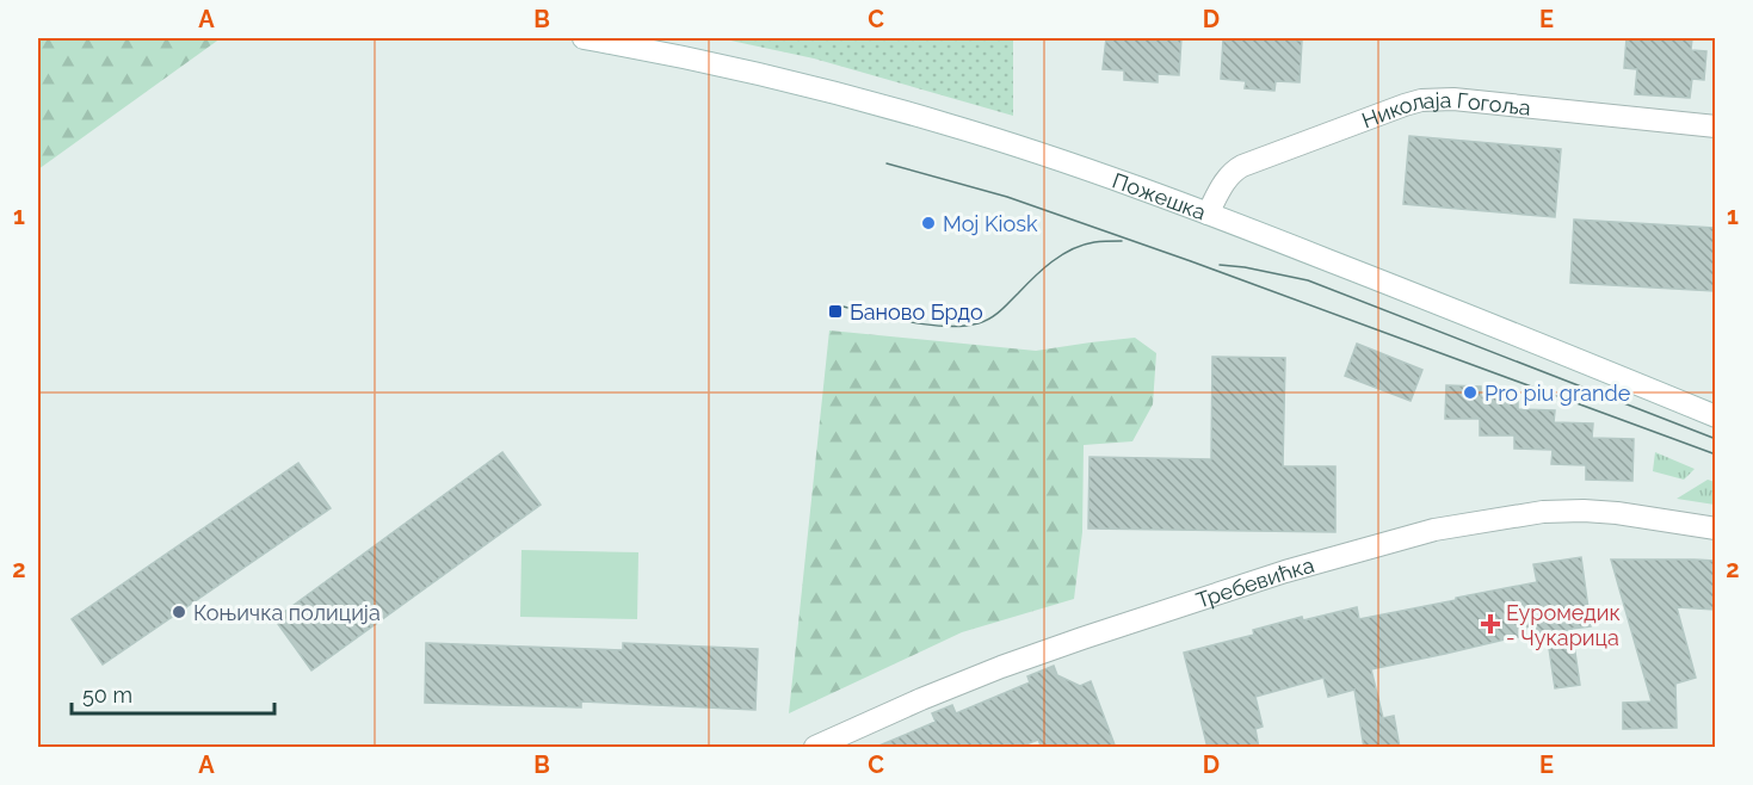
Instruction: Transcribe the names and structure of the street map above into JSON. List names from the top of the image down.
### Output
{
  "streets": {
    "street": ["Николаја Гогоља", "Пожешка", "Требевићка"]
  },
  "crossings": [
    ["Николаја Гогоља", "Пожешка"]
  ],
  "places": {
    "other": ["Moj Kiosk", "Pro piu grande", "Коњичка полиција"],
    "transit": ["Баново Брдо"],
    "health": ["Еуромедик - Чукарица"]
  },
  "scale_bar": "50 m",
  "grid": {
    "columns": [
      "A",
      "B",
      "C",
      "D",
      "E"
    ],
    "rows": ["1", "2"]
  }
}
